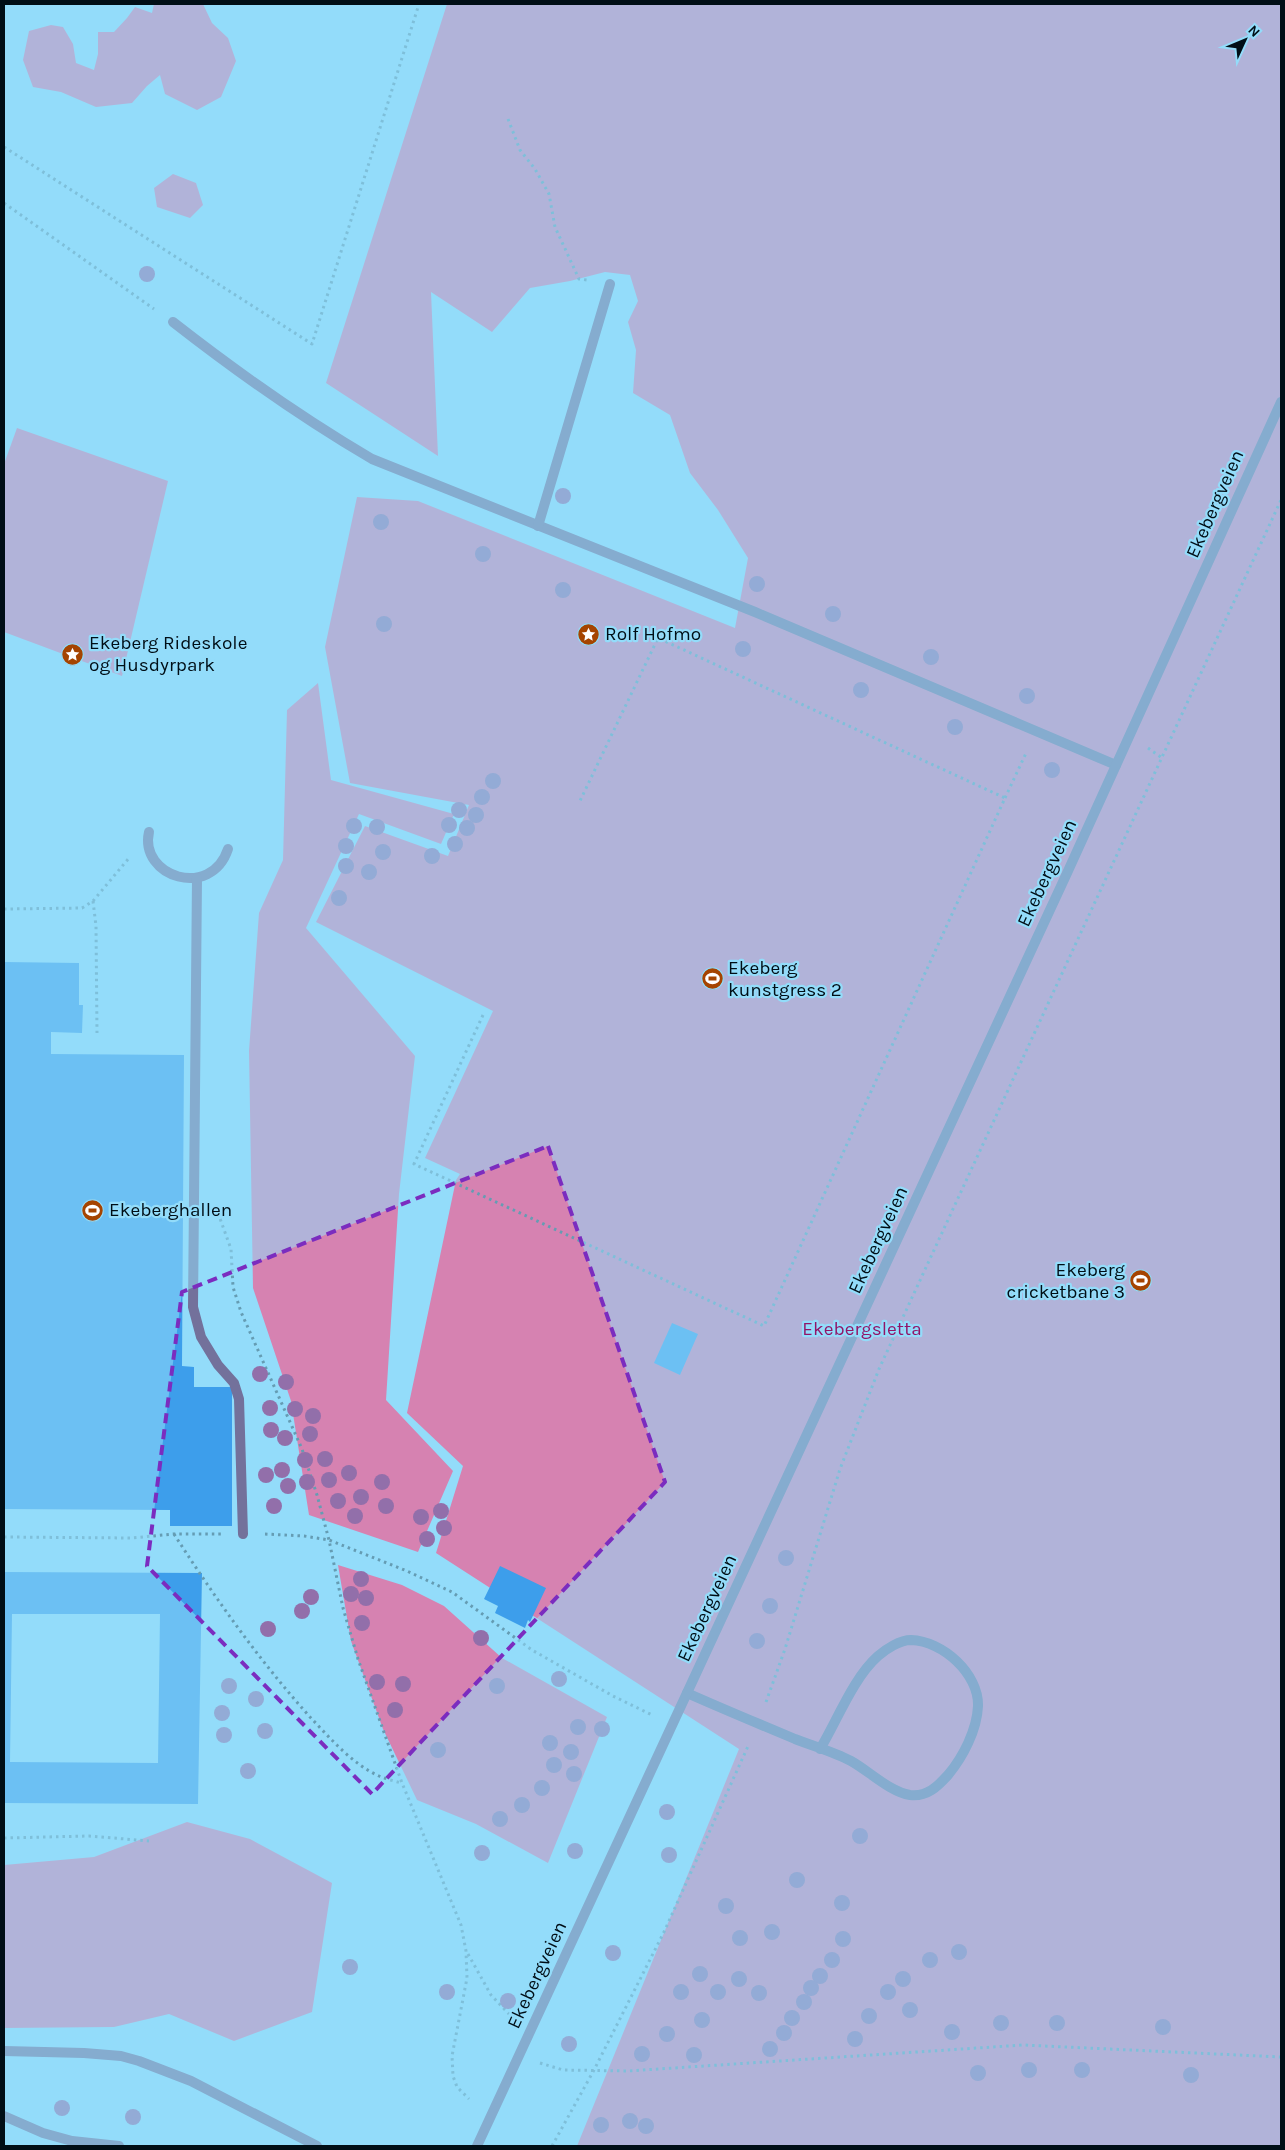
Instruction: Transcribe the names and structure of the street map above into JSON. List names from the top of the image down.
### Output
{
  "streets": {
    "street": ["Ekebergveien"]
  },
  "parks": ["Ekebergsletta"],
  "places": {
    "place": ["Rolf Hofmo", "Ekeberg Rideskole og Husdyrpark"],
    "sports": ["Ekeberg kunstgress 2", "Ekeberghallen", "Ekeberg cricketbane 3"]
  },
  "north": "top right"
}
